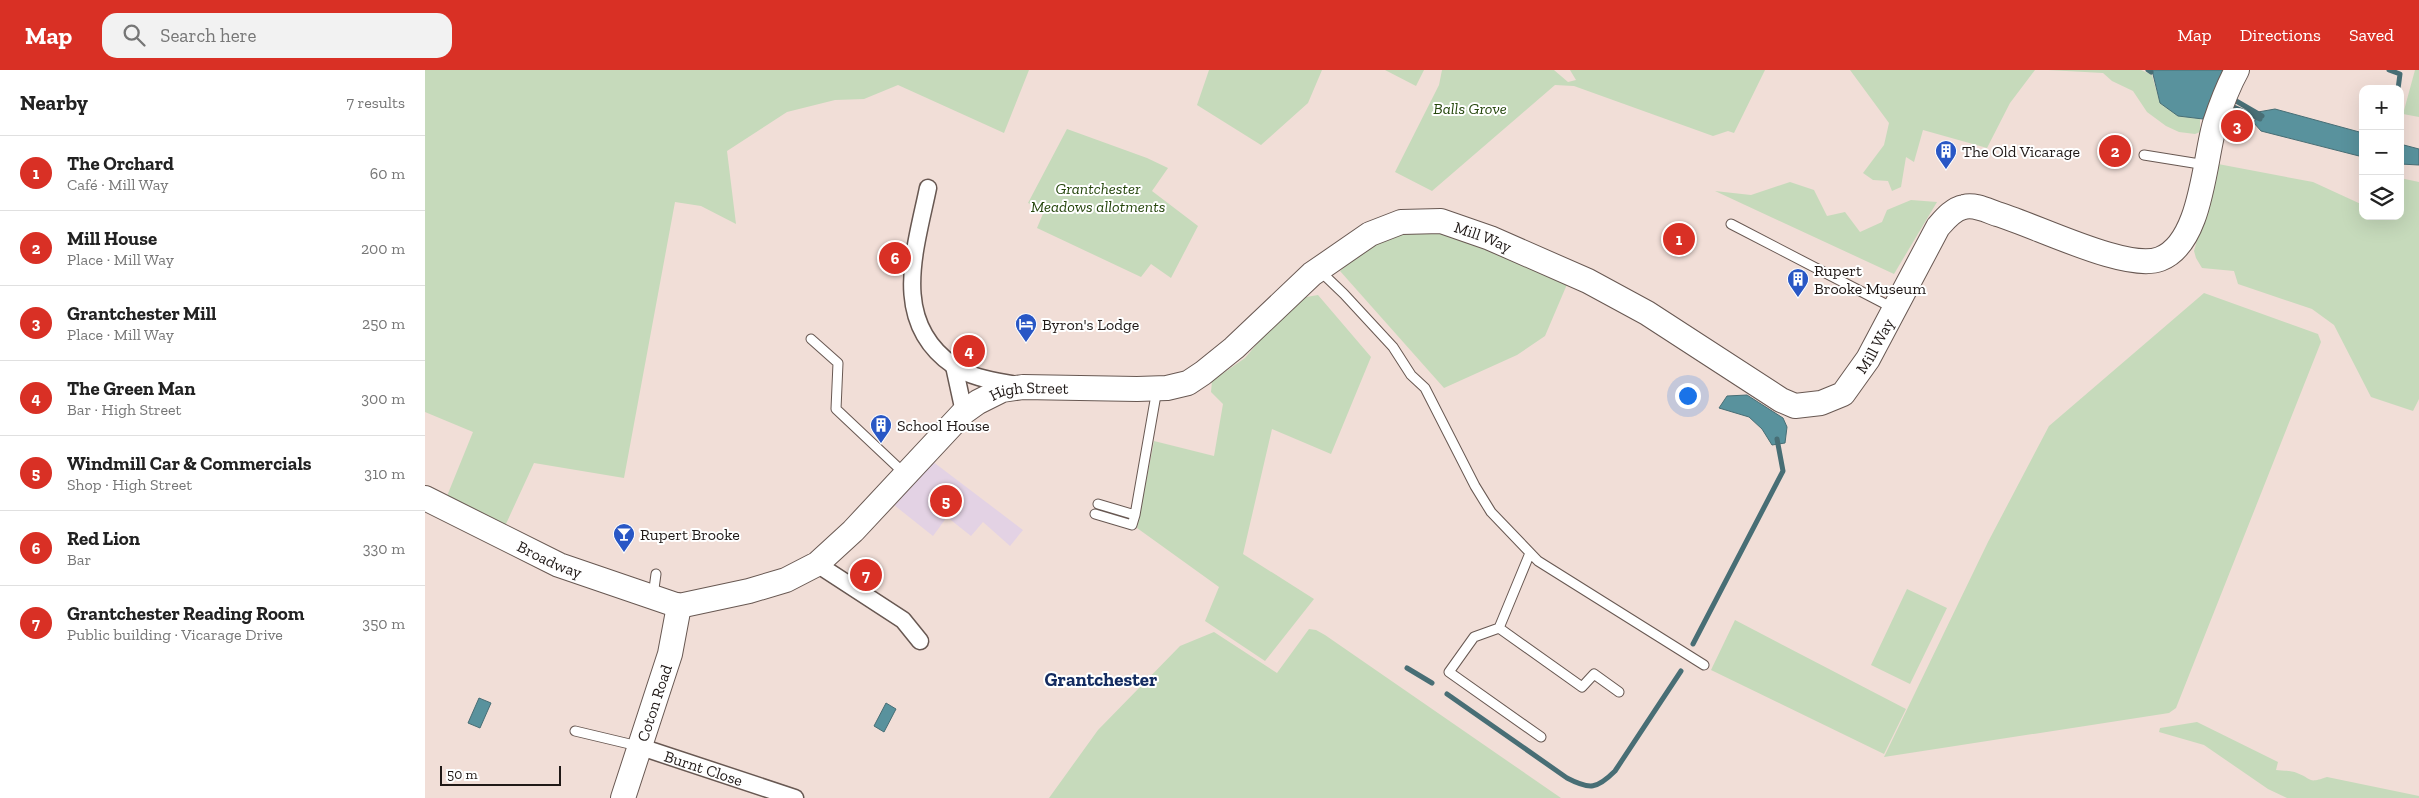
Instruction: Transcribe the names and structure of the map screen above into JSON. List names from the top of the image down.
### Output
{
  "streets": {
    "street": [
      "Mill Way",
      "High Street",
      "Broadway",
      "Coton Road",
      "Burnt Close"
    ]
  },
  "crossings": [
    ["Mill Way", "High Street"],
    ["High Street", "Broadway"],
    ["High Street", "Coton Road"],
    ["Broadway", "Coton Road"],
    ["Coton Road", "Burnt Close"]
  ],
  "districts": ["Grantchester"],
  "parks": ["Balls Grove", "Grantchester Meadows allotments"],
  "places": {
    "building": ["The Old Vicarage", "Rupert Brooke Museum", "School House"],
    "hotel": ["Byron's Lodge"],
    "bar": ["Rupert Brooke"]
  },
  "scale_bar": "50 m",
  "page": {
    "header": "Map",
    "search": "Search here",
    "nav": ["Map", "Directions", "Saved"],
    "heading": ["Nearby", "7 results"],
    "map_buttons": ["+", "−"],
    "pins": [
      "3",
      "2",
      "1",
      "6",
      "4",
      "5",
      "7"
    ],
    "list": [
      {
        "mark": "1",
        "name": "The Orchard",
        "note": "Café · Mill Way",
        "value": "60 m"
      },
      {
        "mark": "2",
        "name": "Mill House",
        "note": "Place · Mill Way",
        "value": "200 m"
      },
      {
        "mark": "3",
        "name": "Grantchester Mill",
        "note": "Place · Mill Way",
        "value": "250 m"
      },
      {
        "mark": "4",
        "name": "The Green Man",
        "note": "Bar · High Street",
        "value": "300 m"
      },
      {
        "mark": "5",
        "name": "Windmill Car & Commercials",
        "note": "Shop · High Street",
        "value": "310 m"
      },
      {
        "mark": "6",
        "name": "Red Lion",
        "note": "Bar",
        "value": "330 m"
      },
      {
        "mark": "7",
        "name": "Grantchester Reading Room",
        "note": "Public building · Vicarage Drive",
        "value": "350 m"
      }
    ],
    "scale": "50 m"
  }
}
